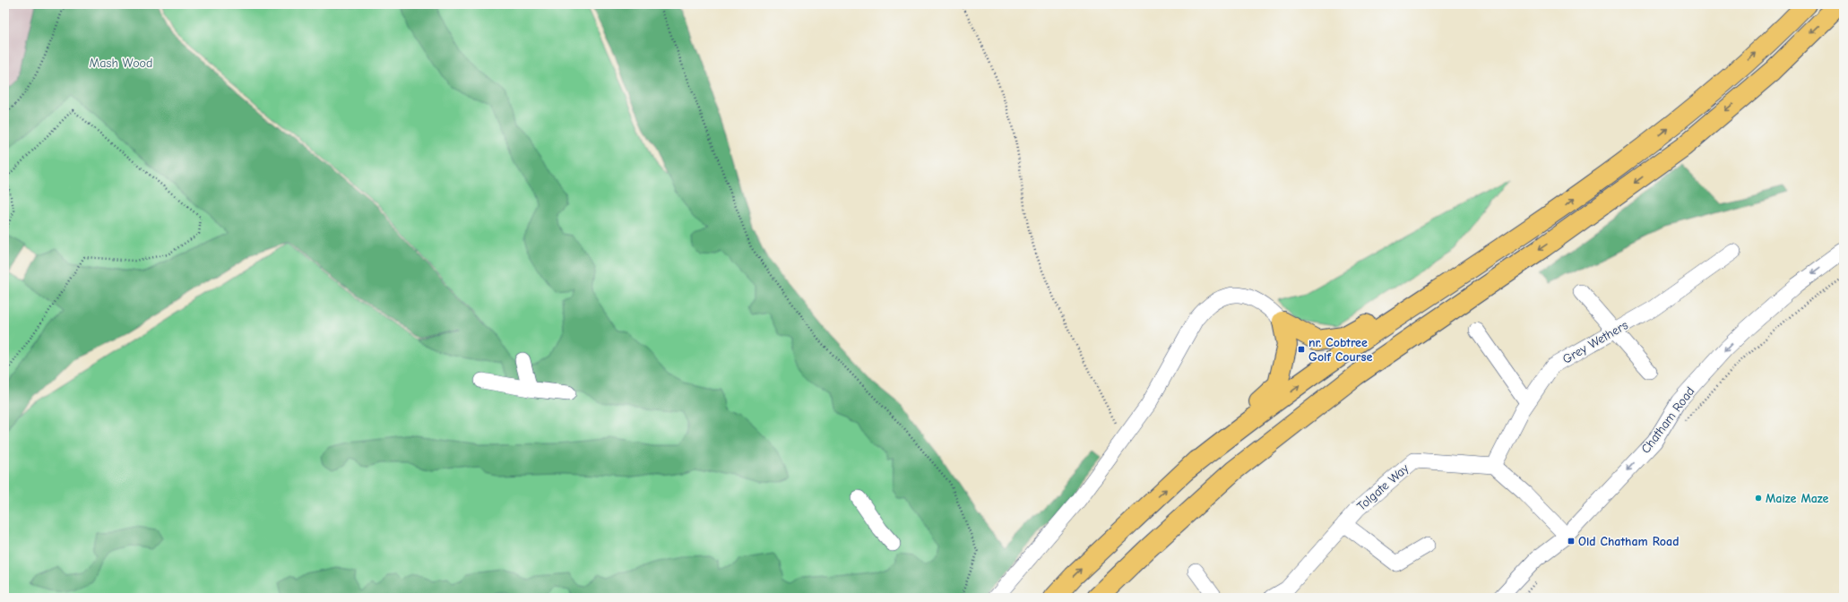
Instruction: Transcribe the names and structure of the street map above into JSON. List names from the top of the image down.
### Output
{
  "streets": {
    "street": ["Grey Wethers", "Chatham Road", "Tolgate Way"]
  },
  "crossings": [
    ["Grey Wethers", "Tolgate Way"]
  ],
  "one_way": ["Chatham Road"],
  "parks": ["Mash Wood"],
  "places": {
    "transit": ["nr. Cobtree Golf Course", "Old Chatham Road"],
    "other": ["Maize Maze"]
  }
}
